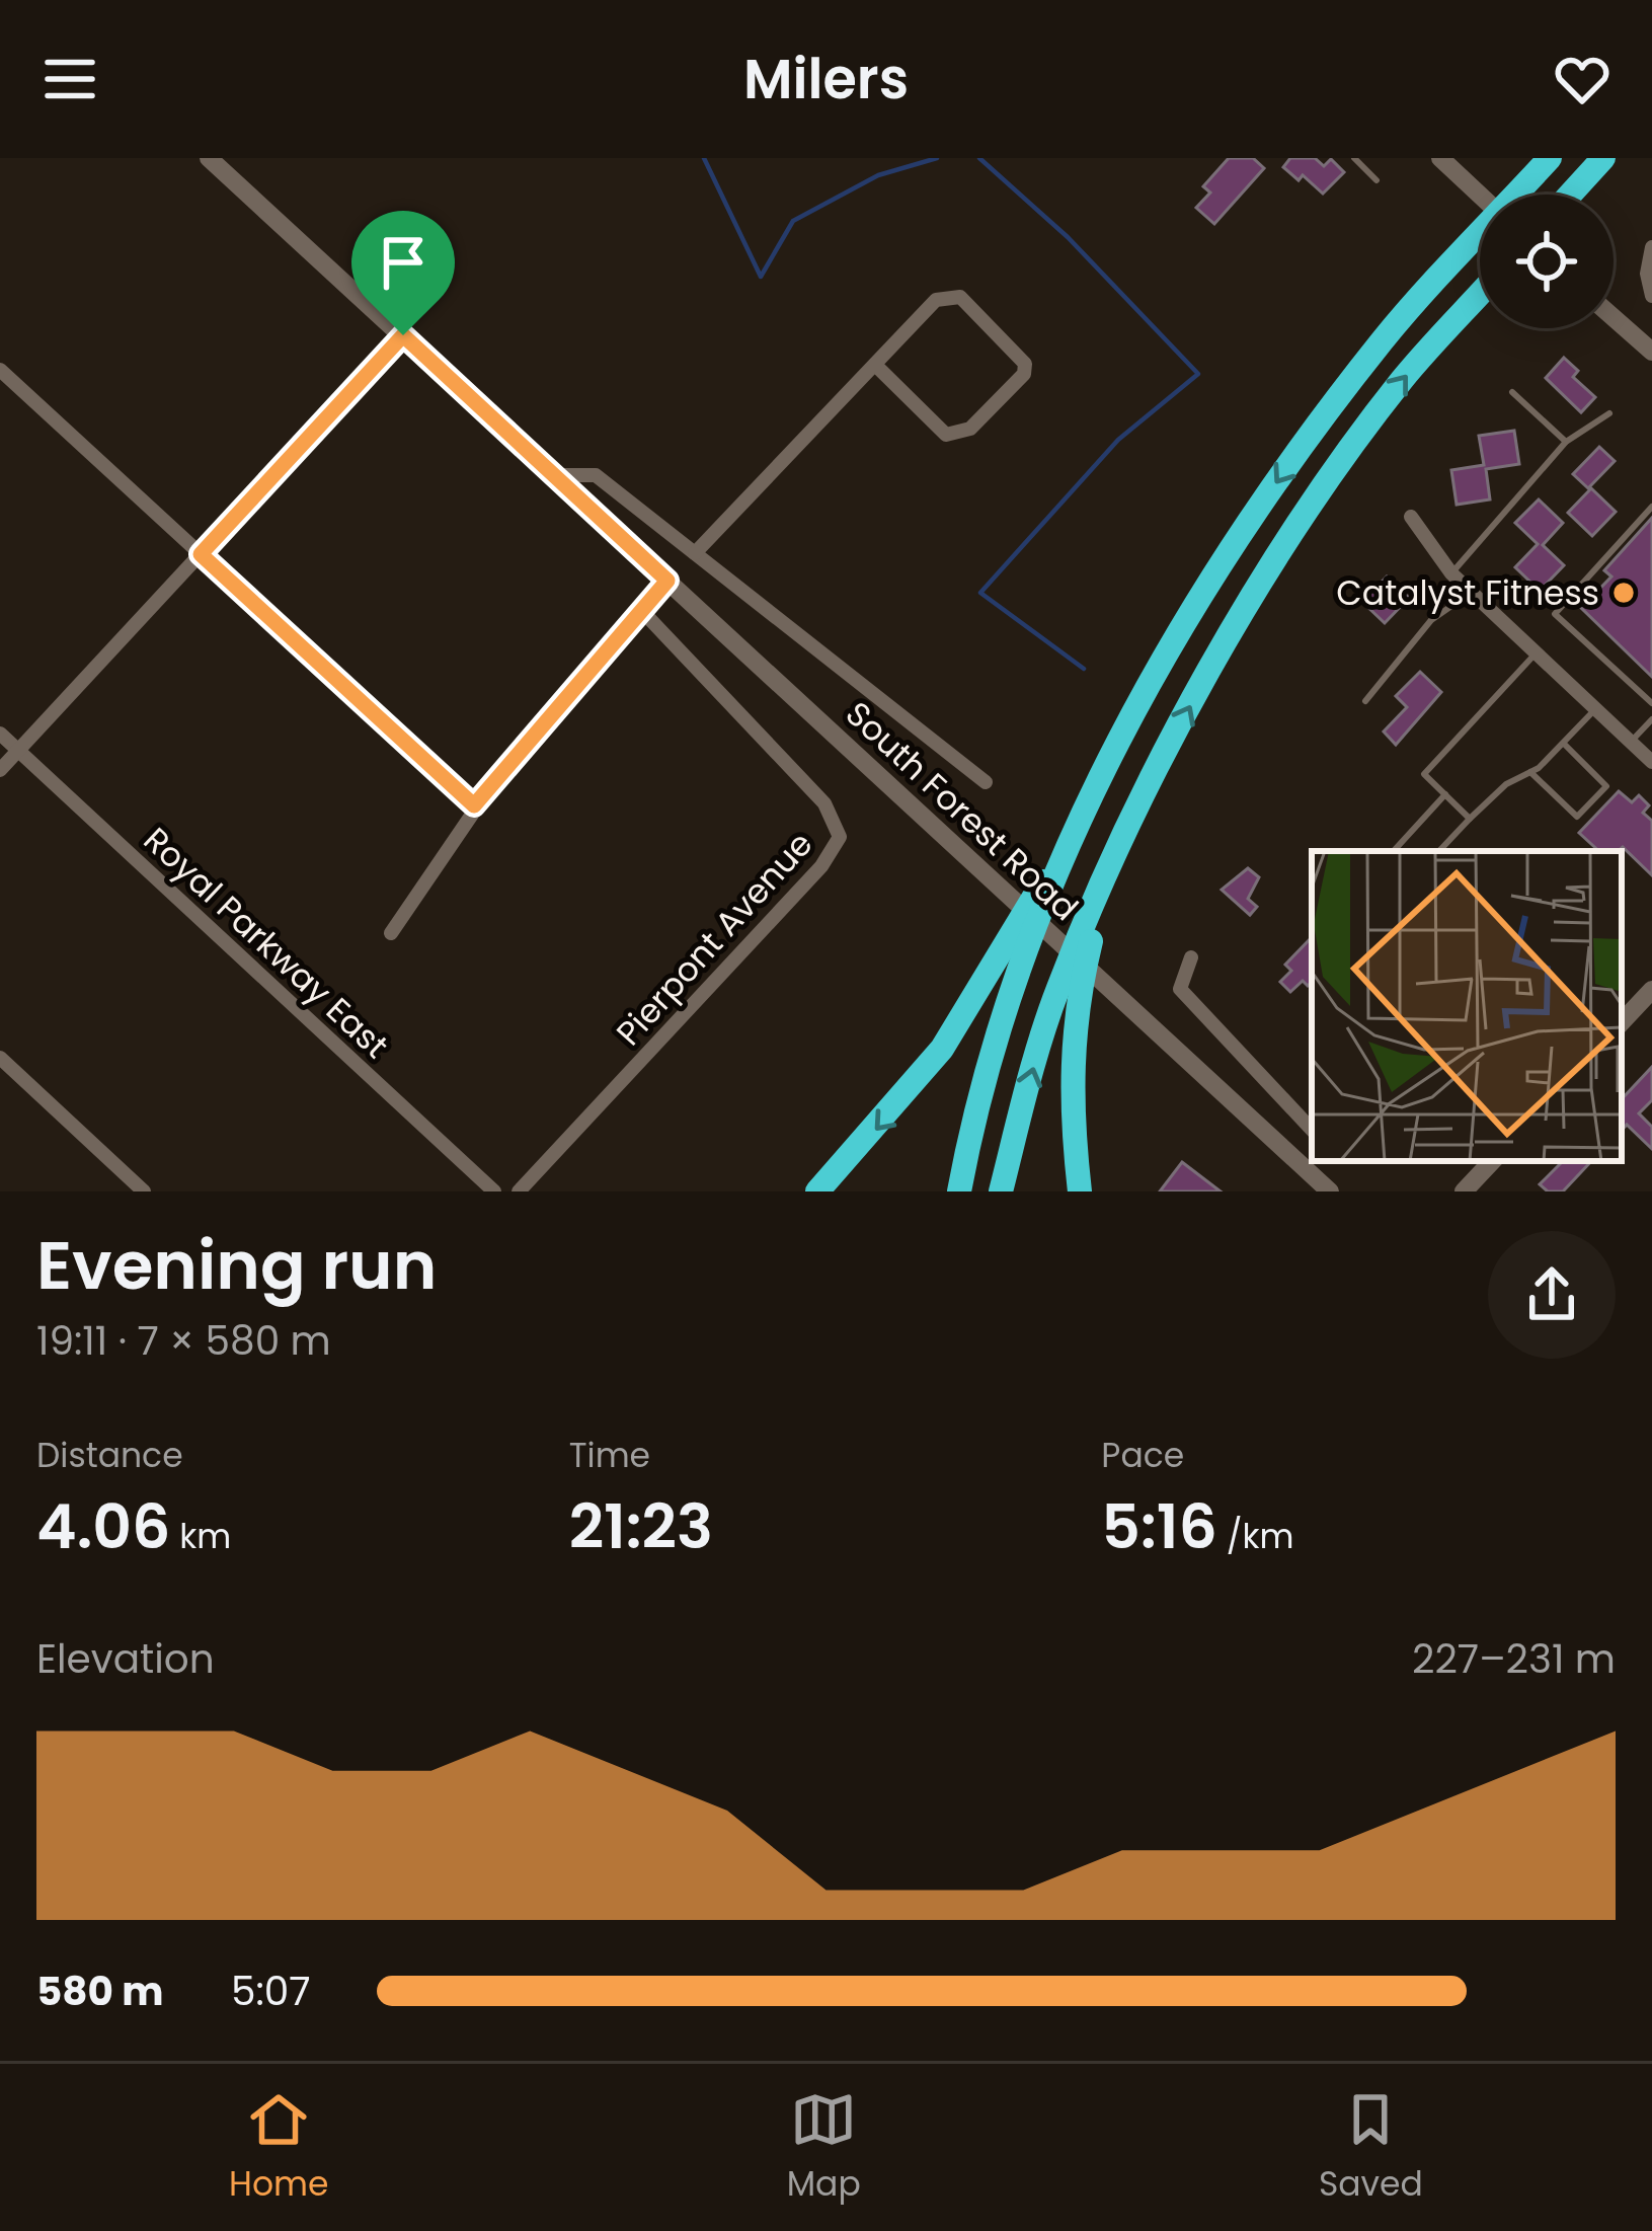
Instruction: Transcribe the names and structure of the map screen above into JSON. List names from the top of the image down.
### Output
{
  "streets": {
    "street": ["South Forest Road", "Pierpont Avenue", "Royal Parkway East"]
  },
  "places": ["Catalyst Fitness"],
  "page": {
    "header": "Milers",
    "heading": ["Evening run", "19:11 · 7 × 580 m"],
    "stats": [
      ["Distance", "4.06 km"],
      ["Time", "21:23"],
      ["Pace", "5:16 /km"]
    ],
    "chart": ["Elevation", "227–231 m"],
    "list": [
      {
        "name": "580 m",
        "note": "5:07"
      }
    ],
    "tabs": ["Home", "Map", "Saved"]
  }
}
